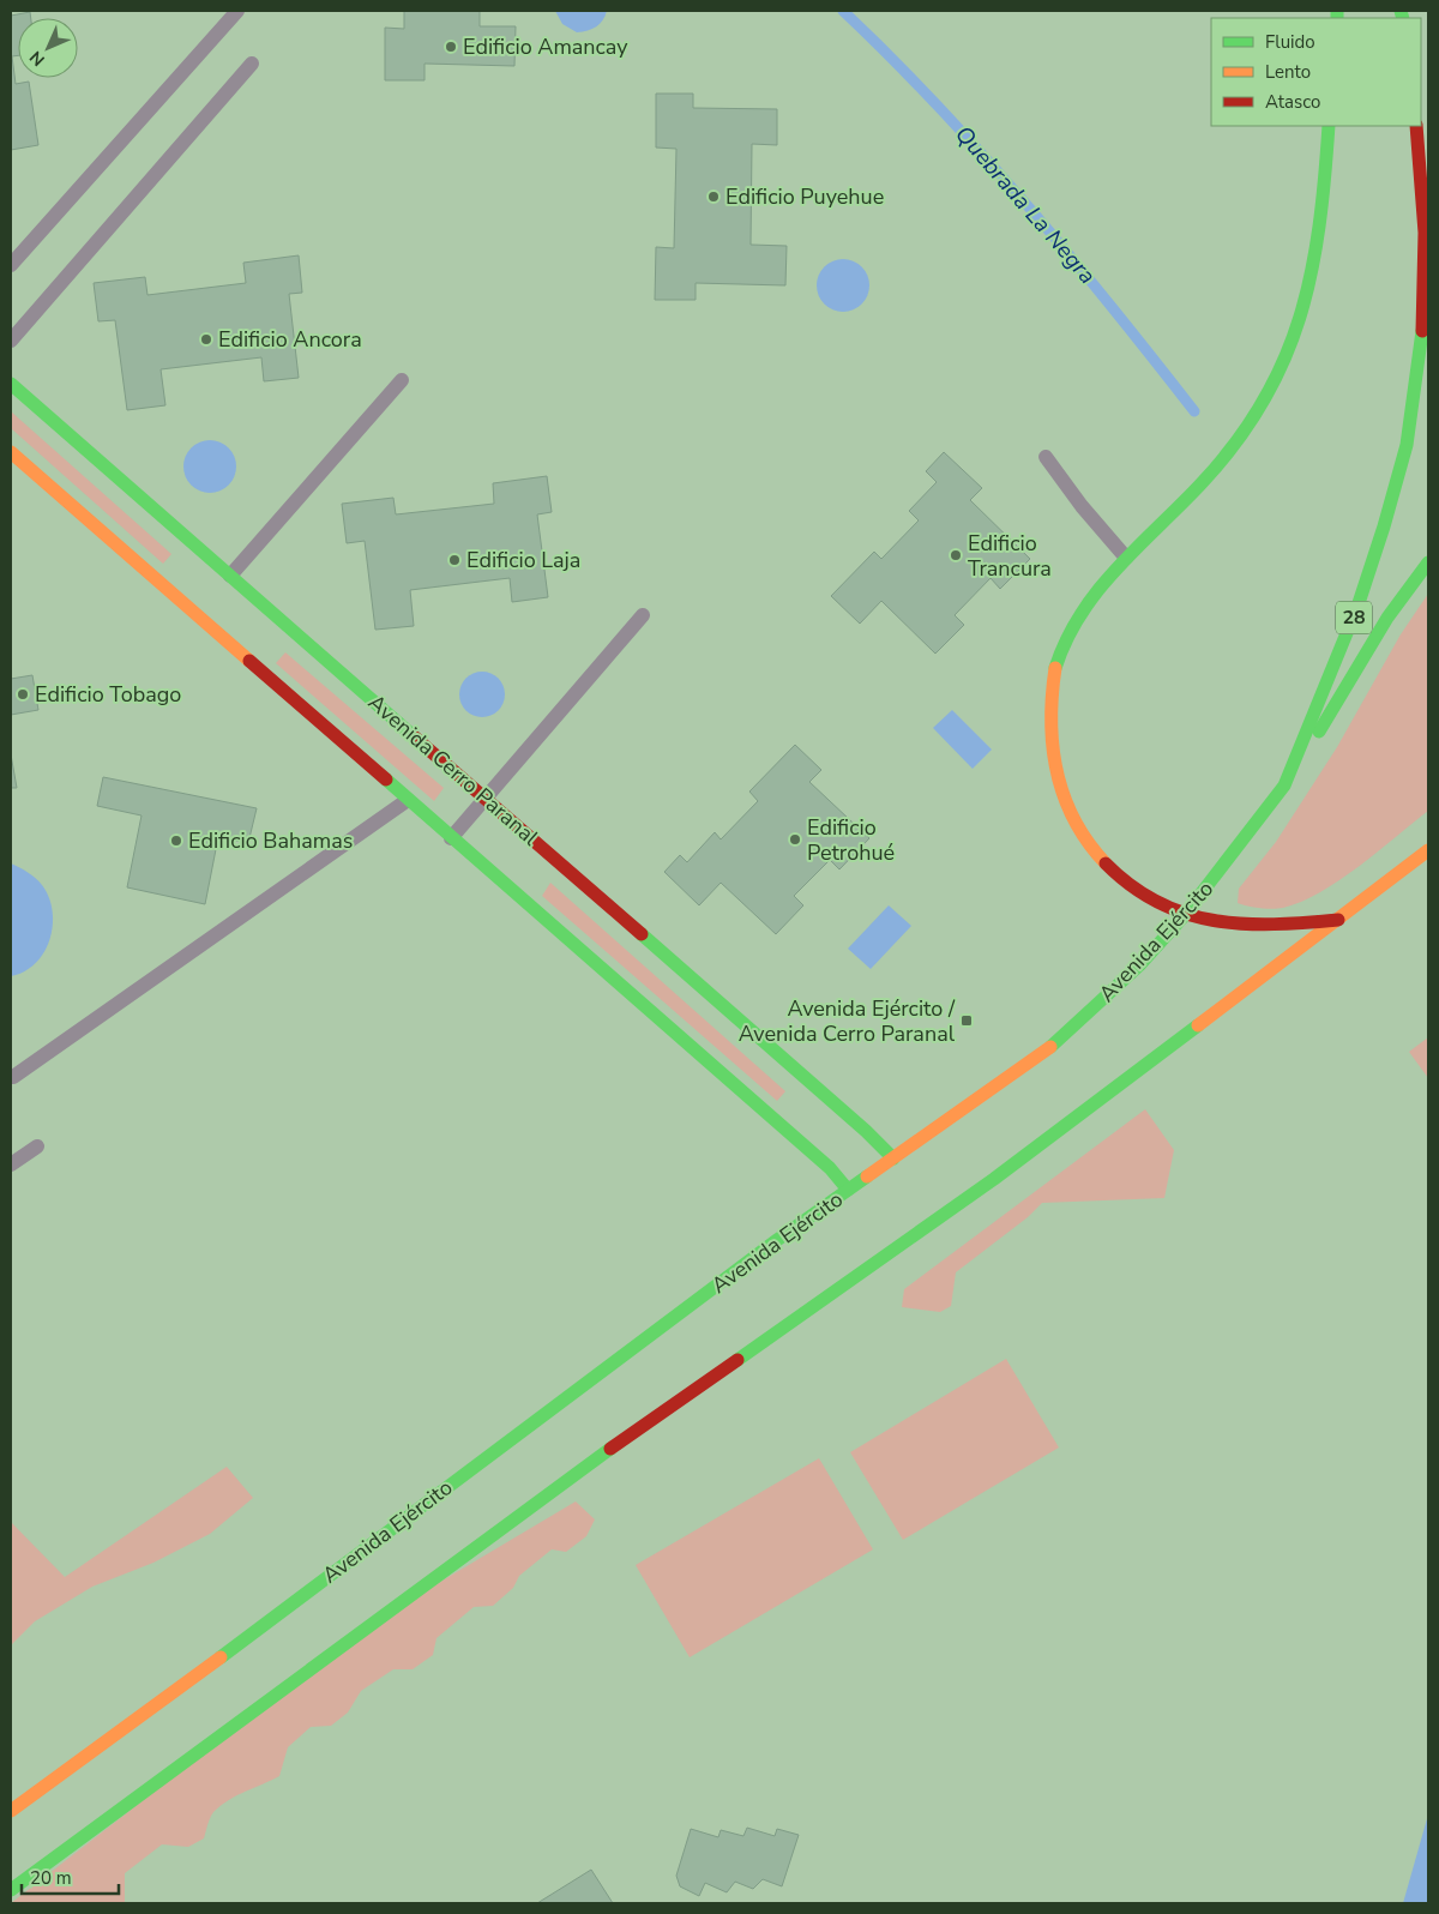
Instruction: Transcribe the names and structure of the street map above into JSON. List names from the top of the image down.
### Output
{
  "streets": {
    "main road": ["28", "Avenida Cerro Paranal", "Avenida Ejército"]
  },
  "crossings": [
    ["28", "Avenida Ejército"],
    ["Avenida Cerro Paranal", "Avenida Ejército"]
  ],
  "water": ["Quebrada La Negra"],
  "places": {
    "other": [
      "Edificio Amancay",
      "Edificio Puyehue",
      "Edificio Ancora",
      "Edificio Trancura",
      "Edificio Laja",
      "Edificio Tobago",
      "Edificio Petrohué",
      "Edificio Bahamas"
    ],
    "transit": ["Avenida Ejército / Avenida Cerro Paranal"]
  },
  "legend": ["Fluido", "Lento", "Atasco"],
  "scale_bar": "20 m",
  "north": "bottom left"
}
